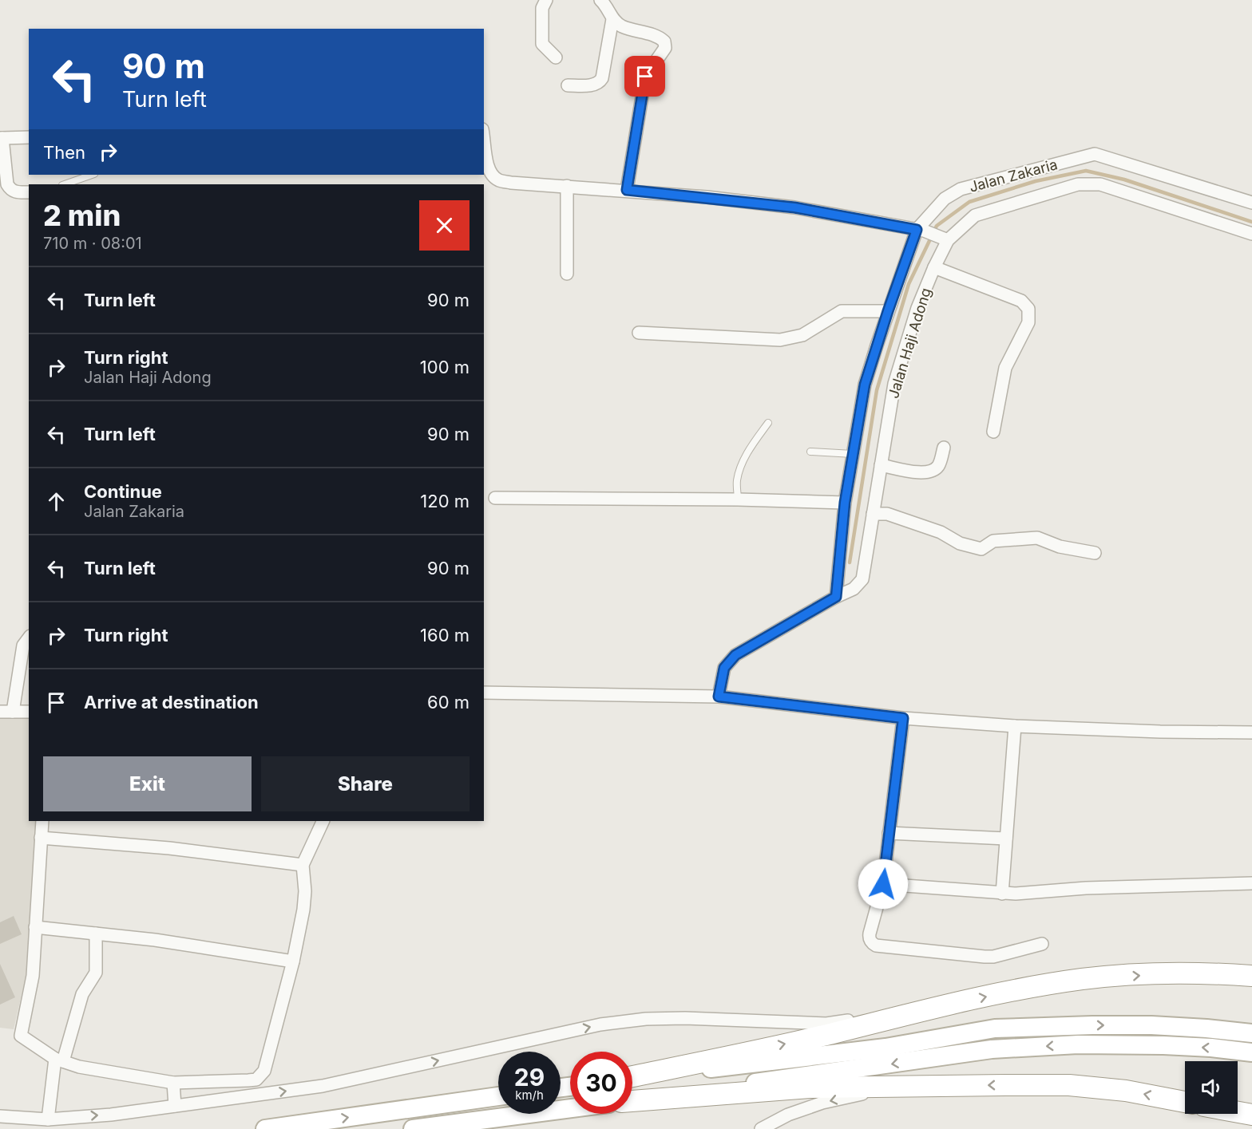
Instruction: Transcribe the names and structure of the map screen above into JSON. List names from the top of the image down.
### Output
{
  "streets": {
    "street": ["Jalan Zakaria", "Jalan Haji Adong"]
  },
  "crossings": [
    ["Jalan Zakaria", "Jalan Haji Adong"]
  ],
  "page": {
    "turn": ["90 m", "Turn left"],
    "then": "Then",
    "heading": ["2 min", "710 m · 08:01"],
    "list": [
      {
        "name": "Turn left",
        "value": "90 m"
      },
      {
        "name": "Turn right",
        "note": "Jalan Haji Adong",
        "value": "100 m"
      },
      {
        "name": "Turn left",
        "value": "90 m"
      },
      {
        "name": "Continue",
        "note": "Jalan Zakaria",
        "value": "120 m"
      },
      {
        "name": "Turn left",
        "value": "90 m"
      },
      {
        "name": "Turn right",
        "value": "160 m"
      },
      {
        "name": "Arrive at destination",
        "value": "60 m"
      }
    ],
    "buttons": ["Exit", "Share"],
    "speed": "29 km/h",
    "limit": "30"
  }
}
